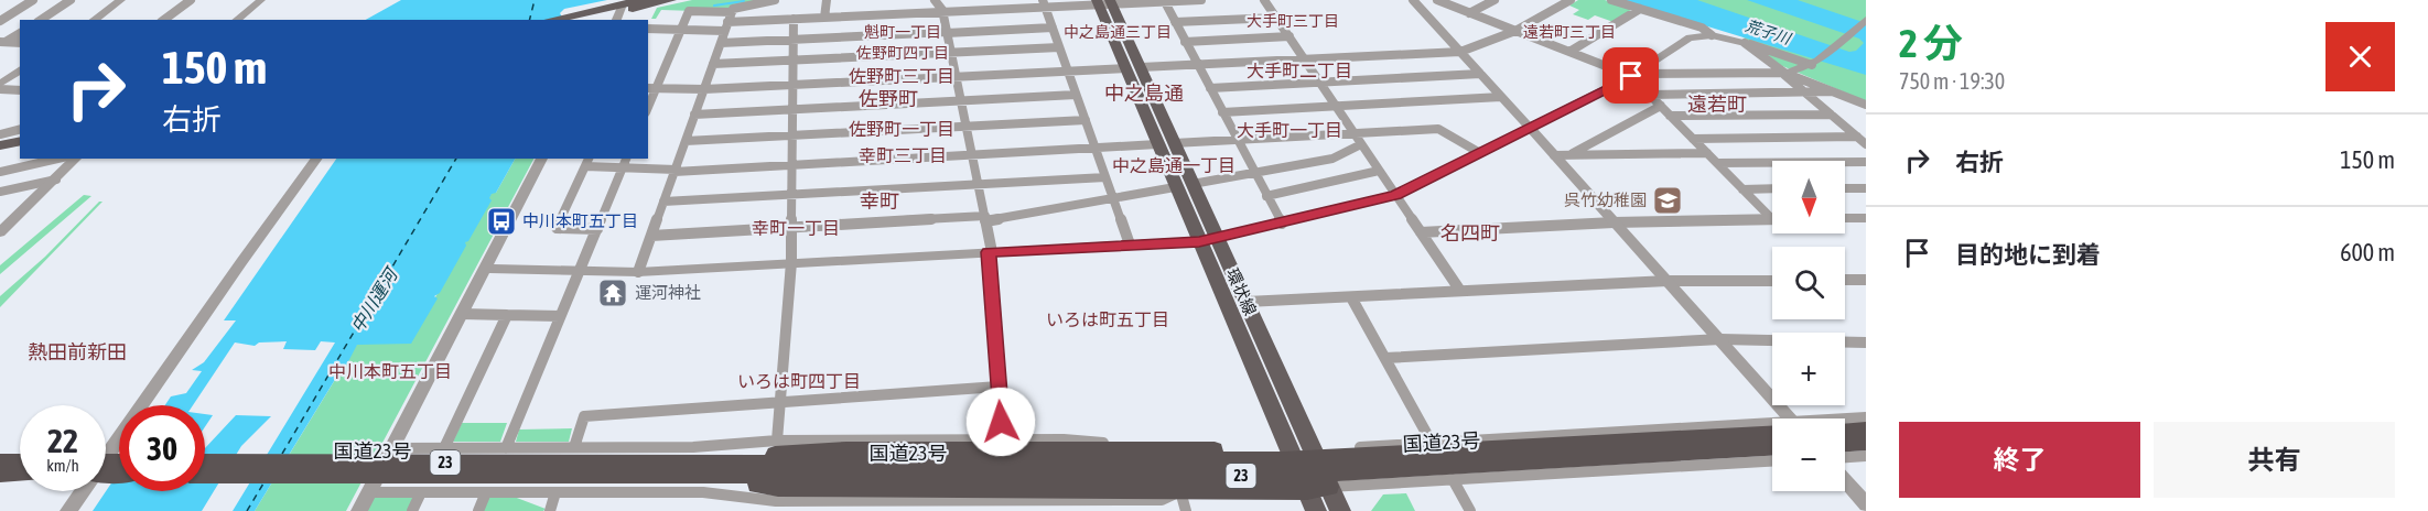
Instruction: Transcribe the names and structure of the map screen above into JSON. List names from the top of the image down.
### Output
{
  "streets": {
    "highway": ["国道23号", "23"],
    "main road": ["環状線"]
  },
  "districts": [
    "大手町三丁目",
    "魁町一丁目",
    "中之島通三丁目",
    "遠若町三丁目",
    "佐野町四丁目",
    "大手町二丁目",
    "佐野町三丁目",
    "中之島通",
    "佐野町",
    "遠若町",
    "佐野町一丁目",
    "大手町一丁目",
    "幸町三丁目",
    "中之島通一丁目",
    "幸町",
    "幸町一丁目",
    "名四町",
    "いろは町五丁目",
    "熱田前新田",
    "中川本町五丁目",
    "いろは町四丁目"
  ],
  "water": ["荒子川", "中川運河"],
  "places": {
    "school or university": ["呉竹幼稚園"],
    "bus stop": ["中川本町五丁目"],
    "temple": ["運河神社"]
  },
  "north": "bottom",
  "page": {
    "heading": ["2 分", "750 m · 19:30"],
    "turn": ["150 m", "右折"],
    "list": [
      {
        "name": "右折",
        "value": "150 m"
      },
      {
        "name": "目的地に到着",
        "value": "600 m"
      }
    ],
    "map_buttons": ["+", "−"],
    "speed": "22 km/h",
    "limit": "30",
    "buttons": ["終了", "共有"]
  }
}
